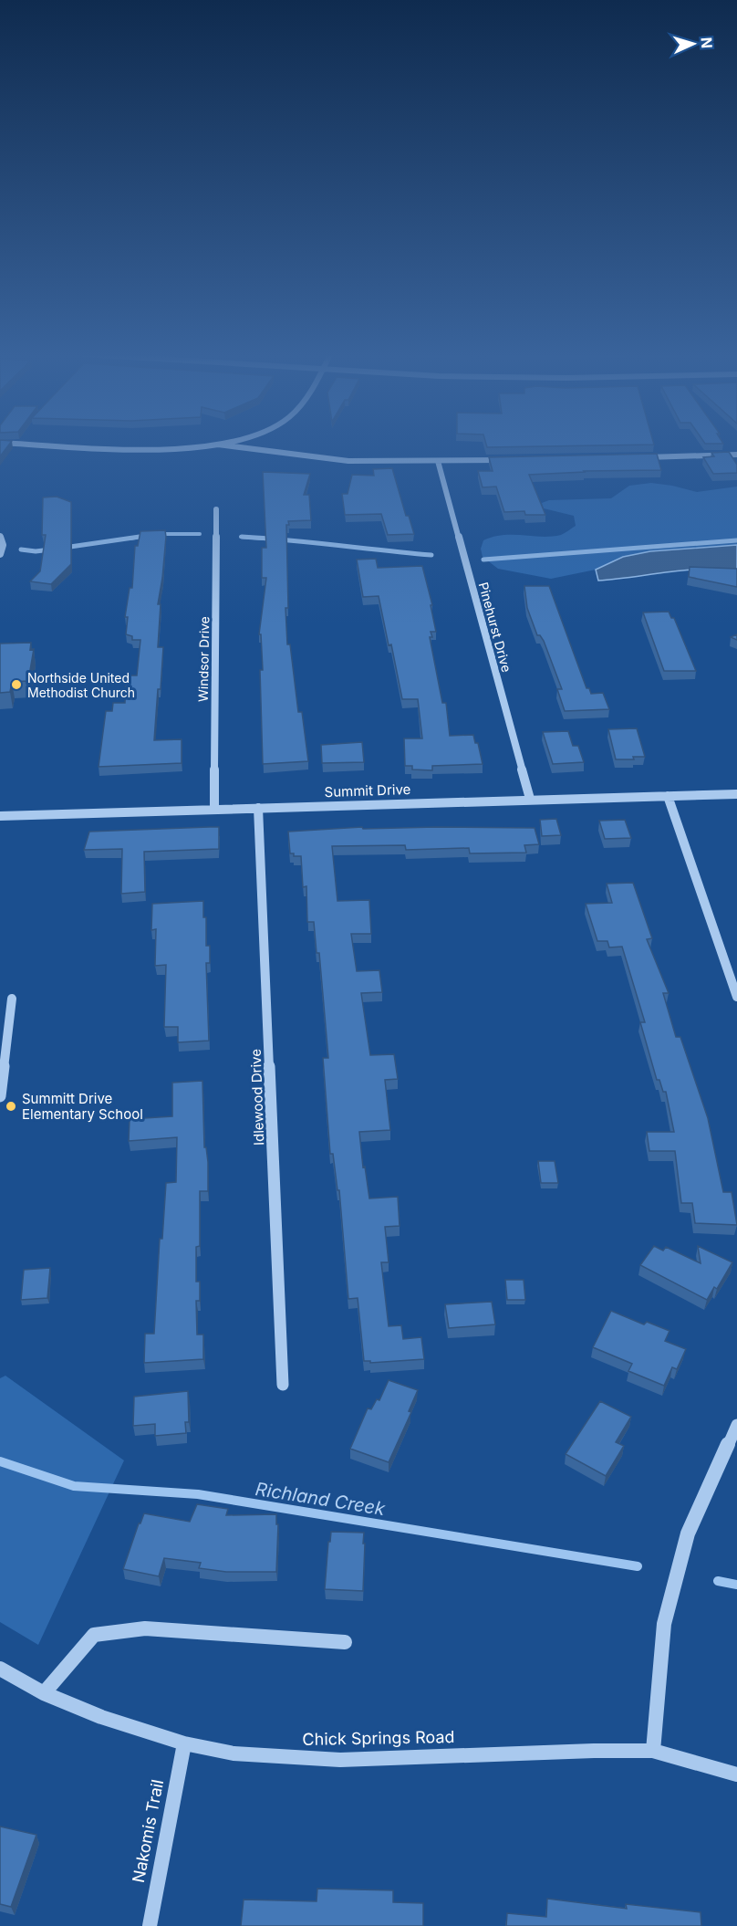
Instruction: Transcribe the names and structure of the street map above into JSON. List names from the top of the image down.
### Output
{
  "streets": {
    "street": [
      "Pinehurst Drive",
      "Windsor Drive",
      "Summit Drive",
      "Idlewood Drive",
      "Chick Springs Road",
      "Nakomis Trail"
    ]
  },
  "crossings": [
    ["Pinehurst Drive", "Summit Drive"],
    ["Windsor Drive", "Summit Drive"],
    ["Summit Drive", "Idlewood Drive"],
    ["Chick Springs Road", "Nakomis Trail"]
  ],
  "water": ["Richland Creek"],
  "places": ["Northside United Methodist Church", "Summitt Drive Elementary School"],
  "north": "right"
}
